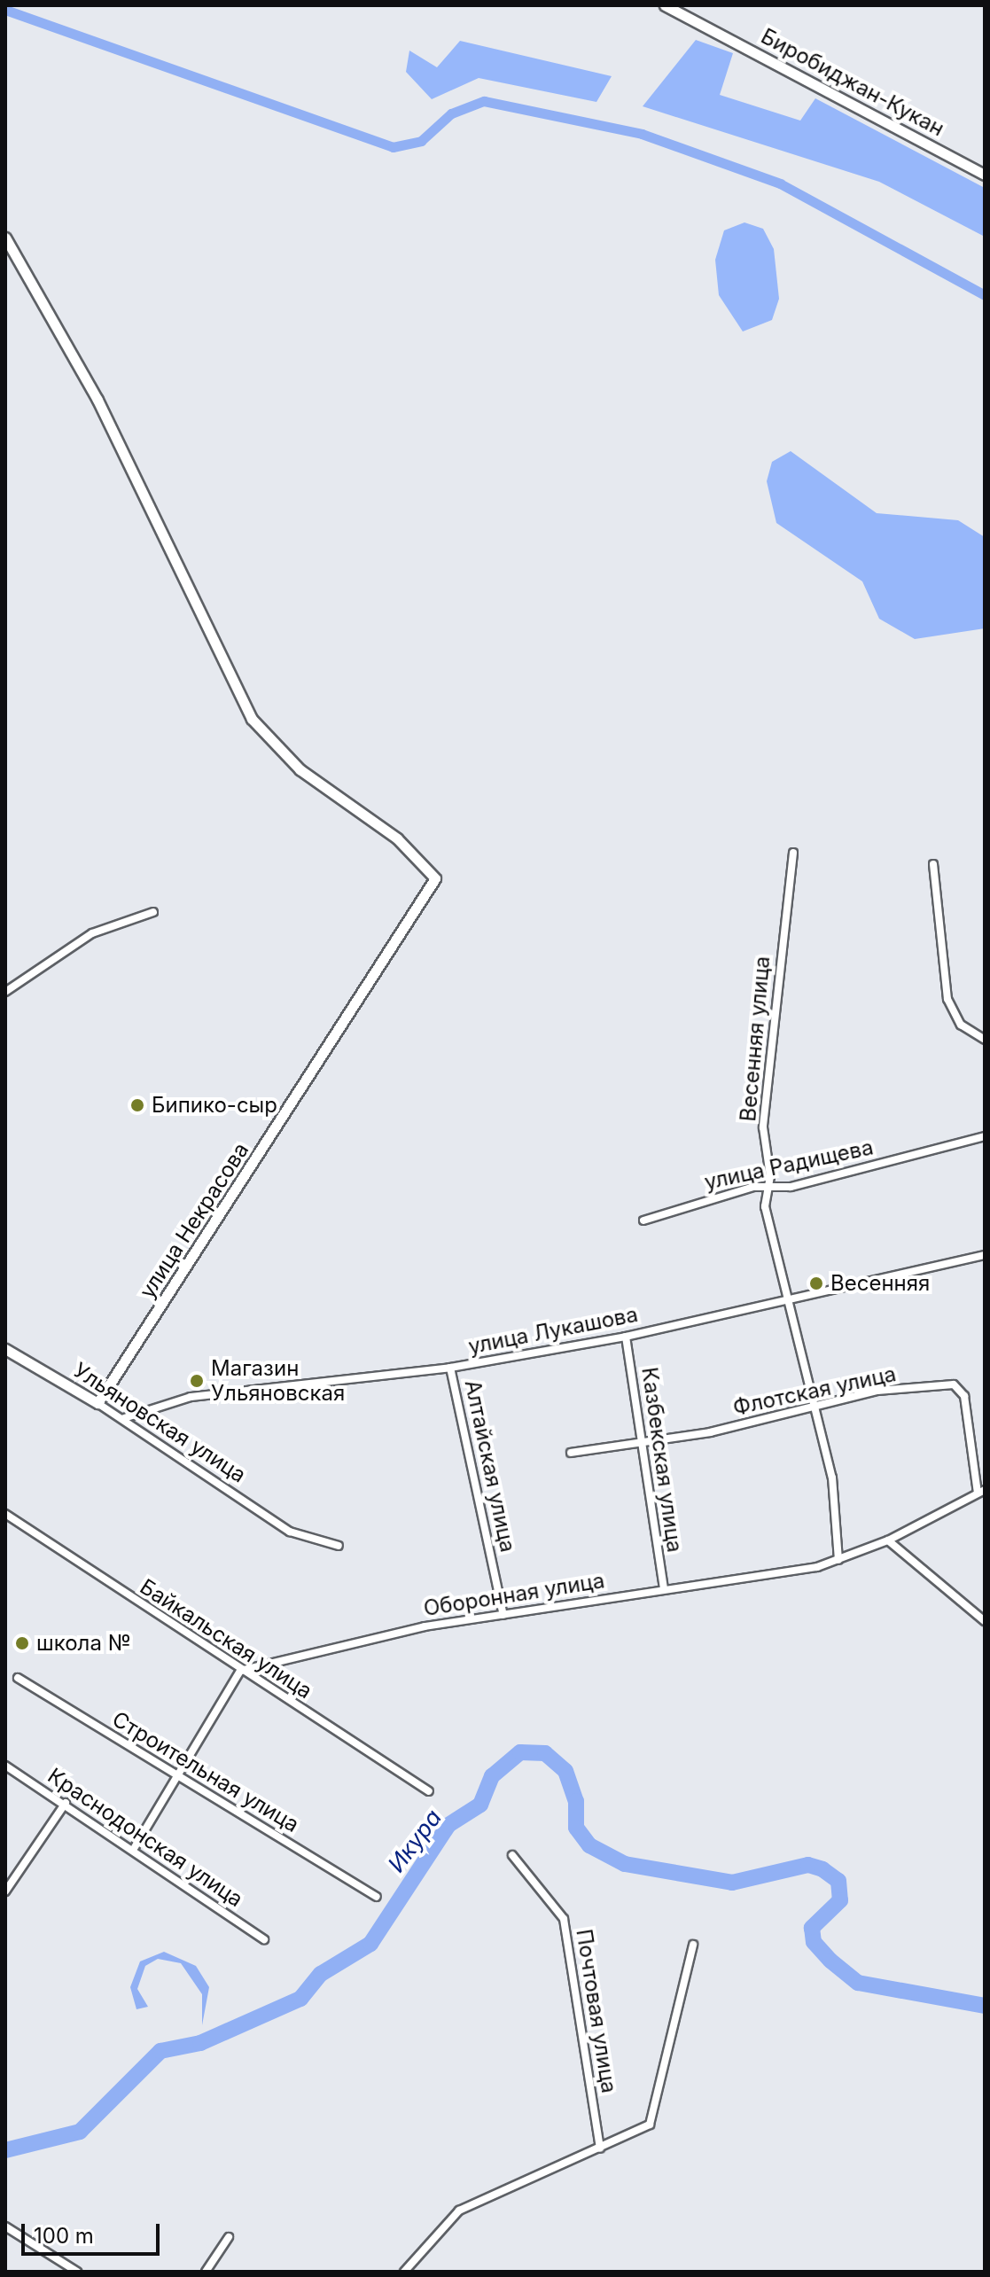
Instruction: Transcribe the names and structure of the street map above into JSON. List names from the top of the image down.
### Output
{
  "streets": {
    "street": [
      "Биробиджан-Кукан",
      "Весенняя улица",
      "улица Радищева",
      "улица Некрасова",
      "улица Лукашова",
      "Флотская улица",
      "Ульяновская улица",
      "Казбекская улица",
      "Алтайская улица",
      "Оборонная улица",
      "Байкальская улица",
      "Строительная улица",
      "Краснодонская улица",
      "Почтовая улица"
    ]
  },
  "crossings": [
    ["Весенняя улица", "улица Радищева"],
    ["Весенняя улица", "улица Лукашова"],
    ["Весенняя улица", "Флотская улица"],
    ["Весенняя улица", "Оборонная улица"],
    ["улица Некрасова", "Ульяновская улица"],
    ["улица Лукашова", "Ульяновская улица"],
    ["улица Лукашова", "Казбекская улица"],
    ["улица Лукашова", "Алтайская улица"],
    ["Флотская улица", "Казбекская улица"],
    ["Флотская улица", "Оборонная улица"],
    ["Казбекская улица", "Оборонная улица"],
    ["Алтайская улица", "Оборонная улица"],
    ["Оборонная улица", "Байкальская улица"]
  ],
  "water": ["Икура"],
  "places": [
    "Бипико-сыр",
    "Весенняя",
    "Магазин Ульяновская",
    "школа №"
  ],
  "scale_bar": "100 m"
}
